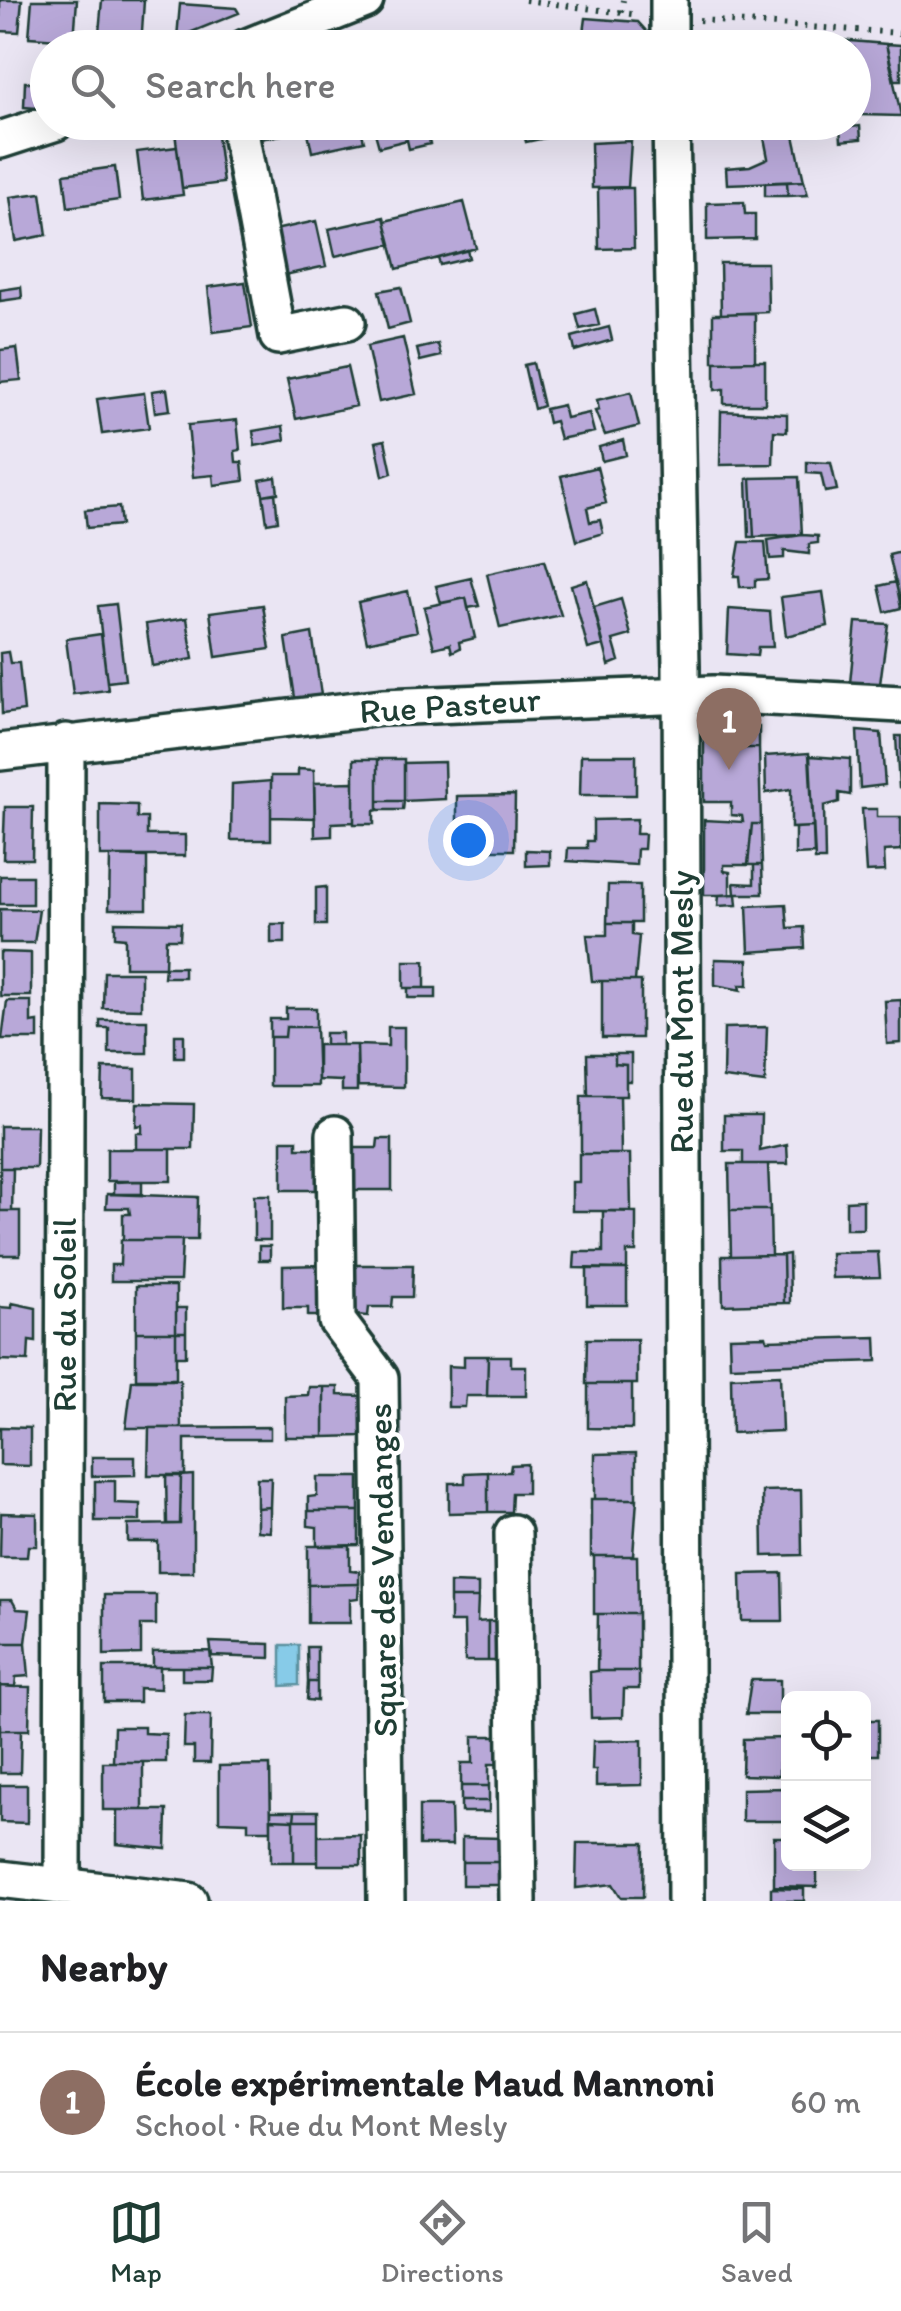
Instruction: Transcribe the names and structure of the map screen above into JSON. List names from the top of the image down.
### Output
{
  "streets": {
    "street": [
      "Rue Pasteur",
      "Rue du Mont Mesly",
      "Rue du Soleil",
      "Square des Vendanges"
    ]
  },
  "crossings": [
    ["Rue Pasteur", "Rue du Mont Mesly"],
    ["Rue Pasteur", "Rue du Soleil"]
  ],
  "page": {
    "search": "Search here",
    "pins": "1",
    "heading": "Nearby",
    "list": [
      {
        "mark": "1",
        "name": "École expérimentale Maud Mannoni",
        "note": "School · Rue du Mont Mesly",
        "value": "60 m"
      }
    ],
    "nav": ["Map", "Directions", "Saved"]
  }
}
